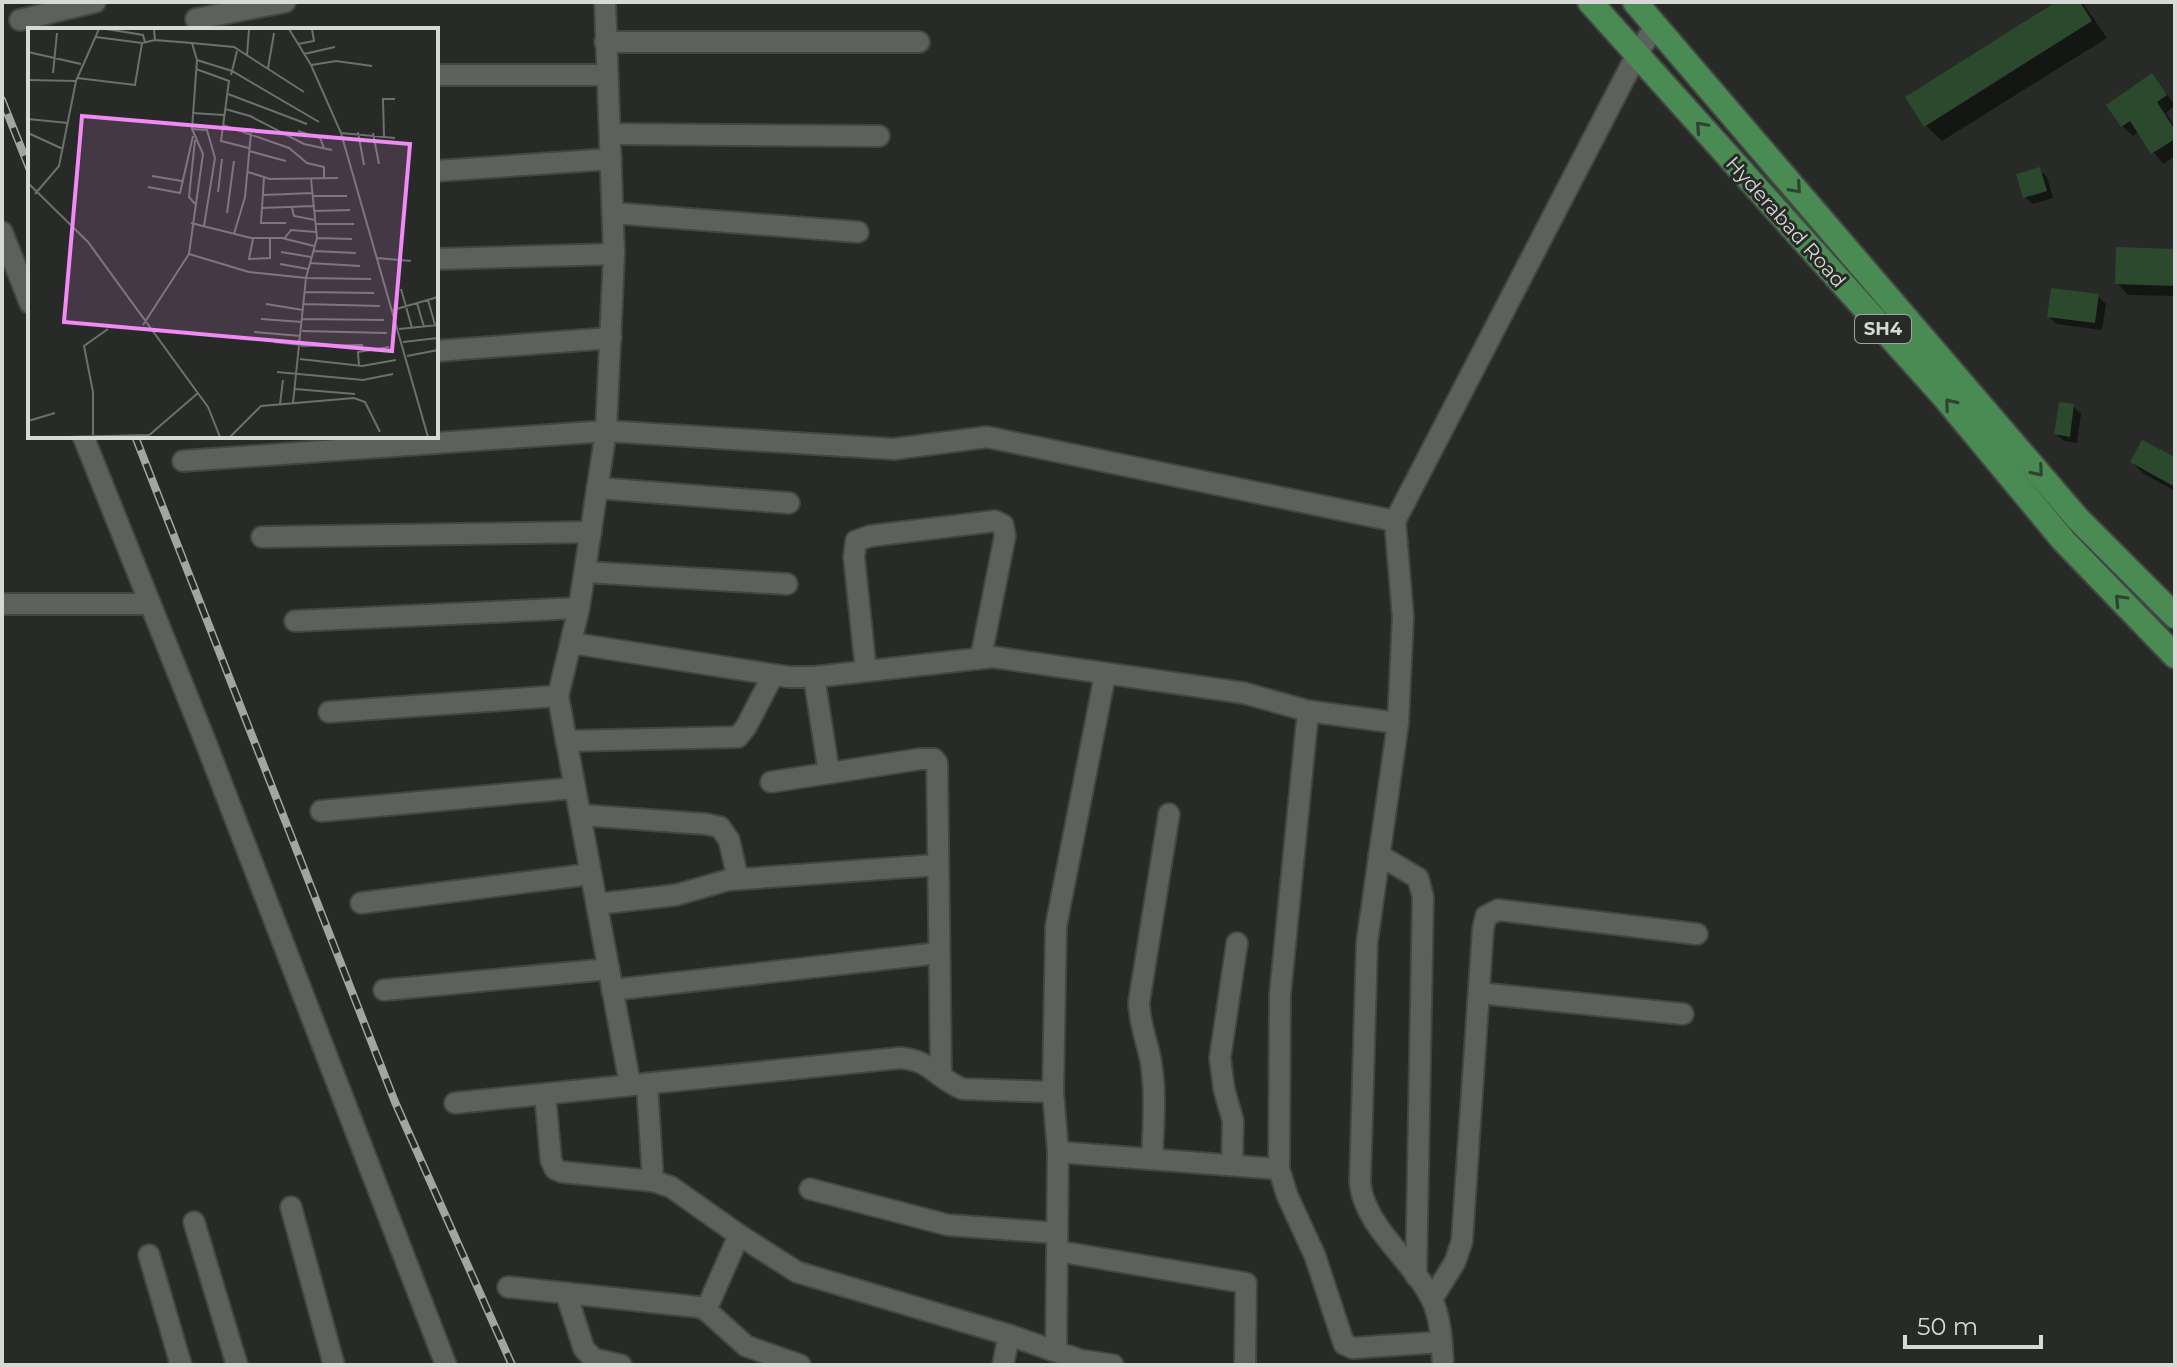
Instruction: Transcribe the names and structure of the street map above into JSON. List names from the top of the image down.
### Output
{
  "streets": {
    "main road": ["Hyderabad Road", "SH4"]
  },
  "scale_bar": "50 m"
}
